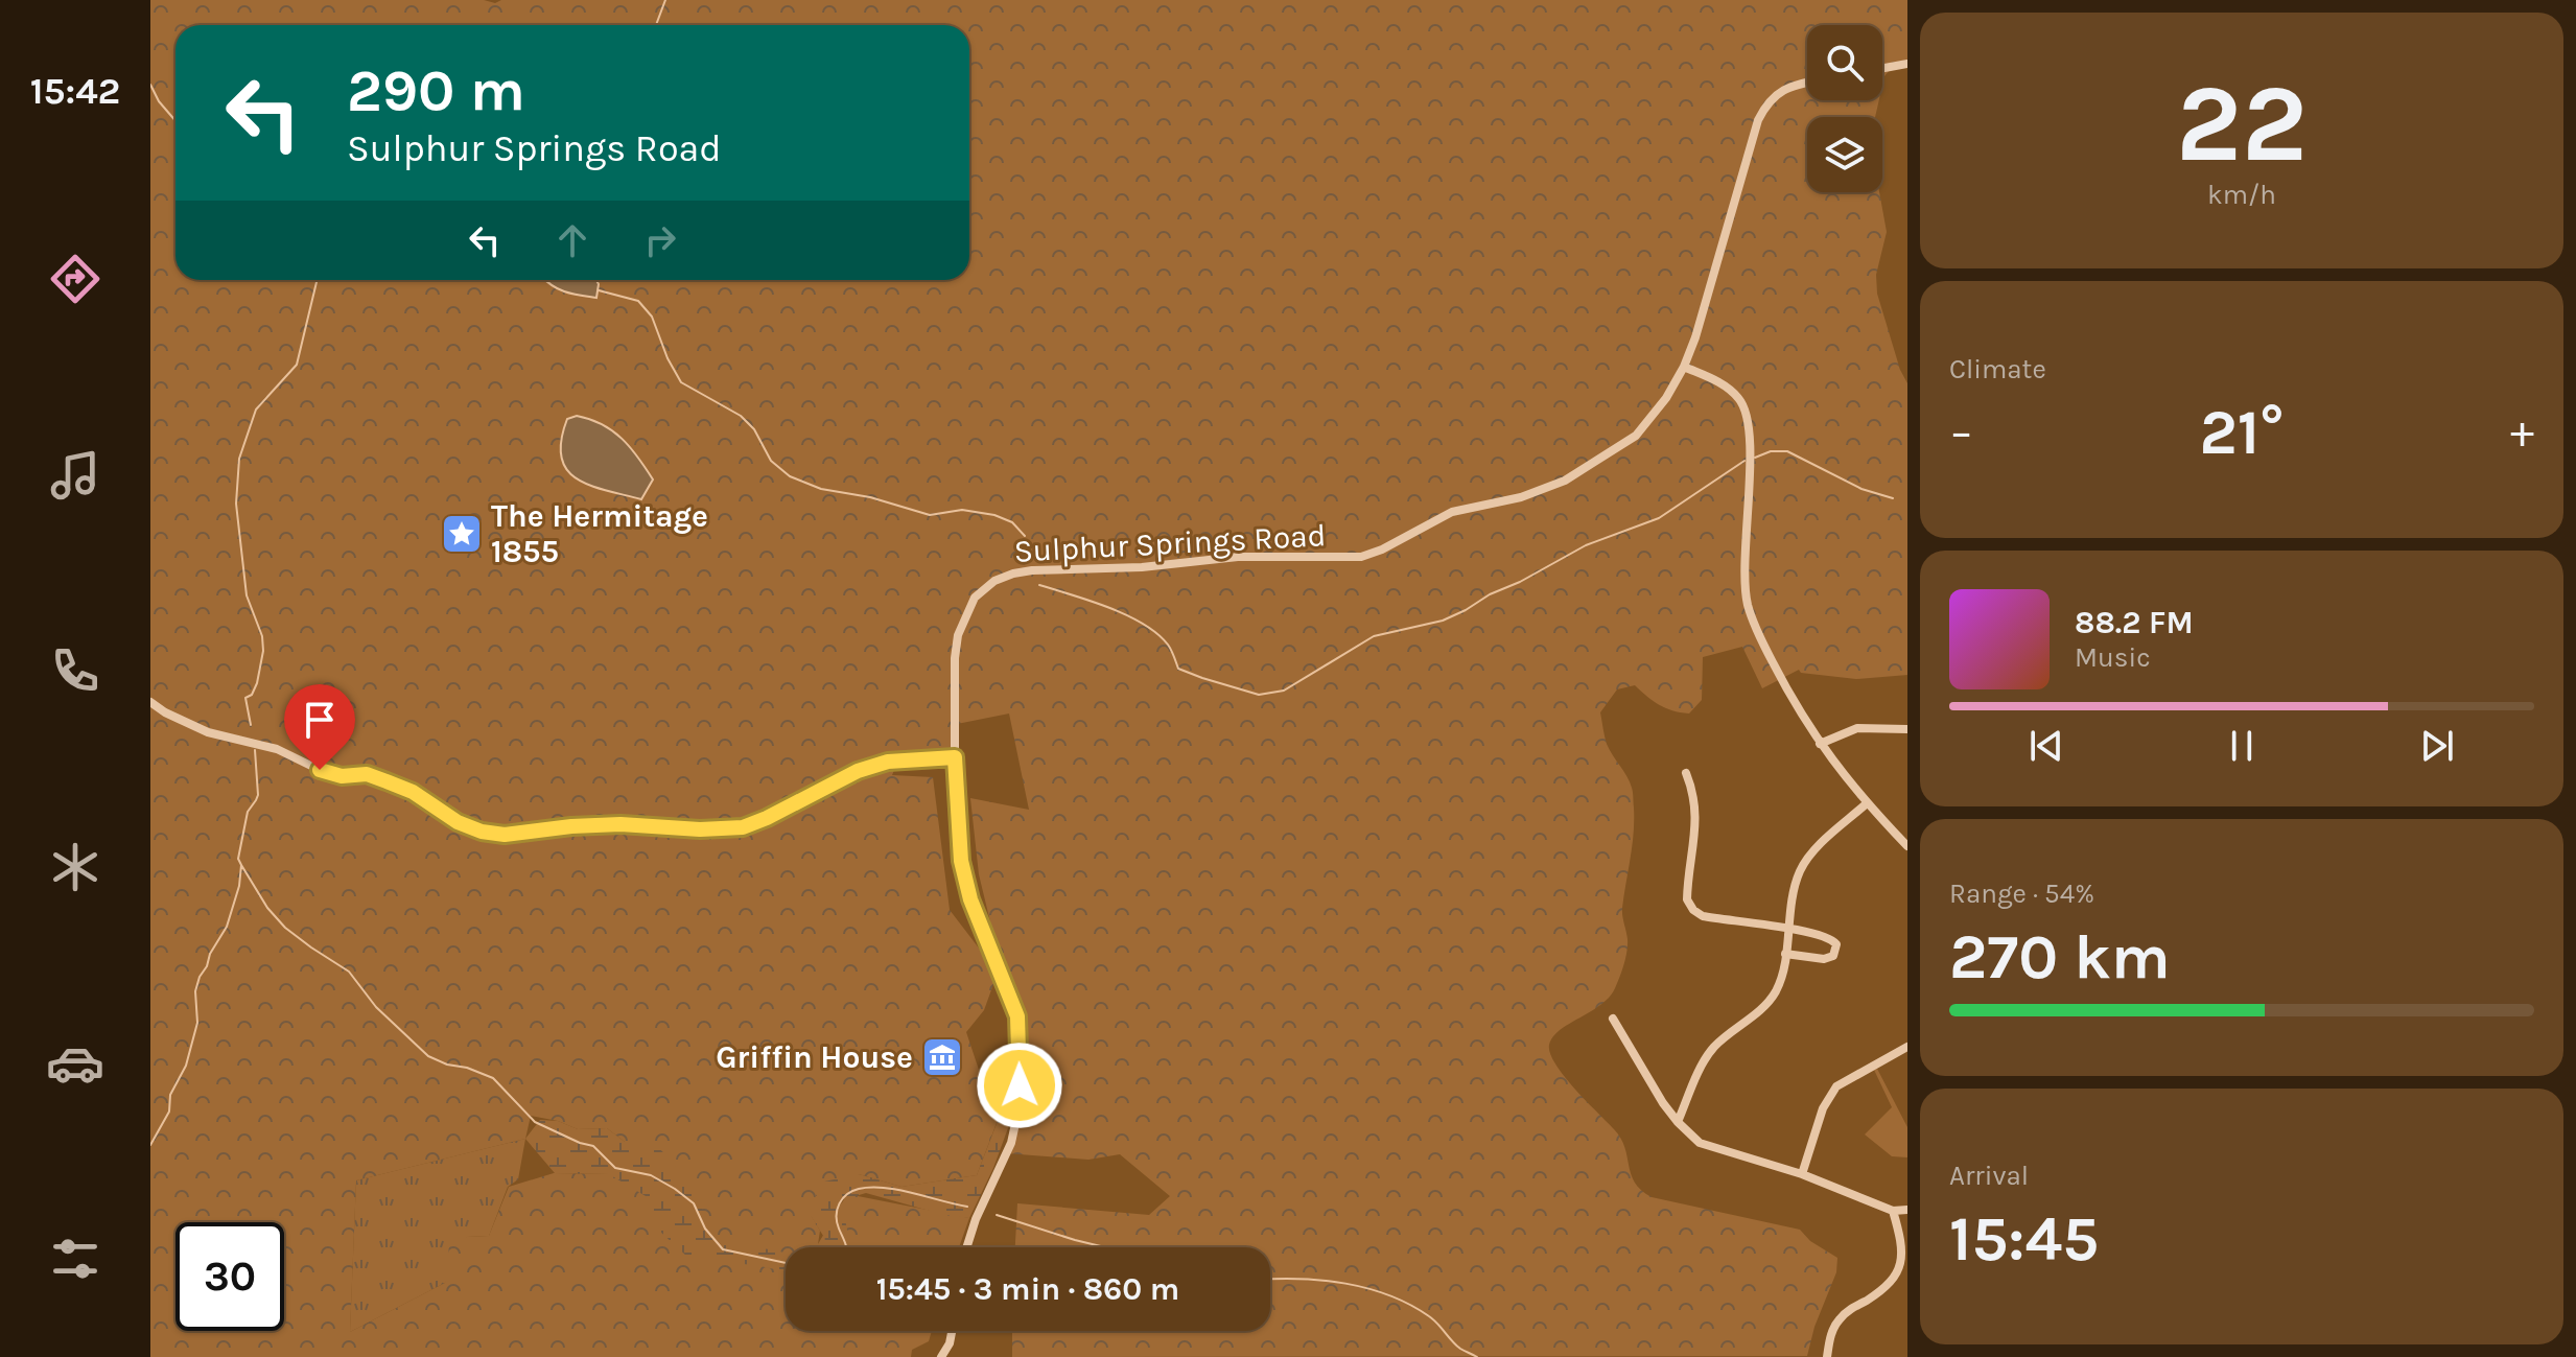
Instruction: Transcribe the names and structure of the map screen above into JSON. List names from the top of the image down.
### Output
{
  "streets": {
    "street": ["Sulphur Springs Road"]
  },
  "places": {
    "place": ["The Hermitage 1855"],
    "museum": ["Griffin House"]
  },
  "page": {
    "tabs": "15:42",
    "tile": [
      ["22", "km/h"],
      "Climate",
      ["Range · 54%", "270 km"],
      ["Arrival", "15:45"]
    ],
    "turn": ["290 m", "Sulphur Springs Road"],
    "heat": ["−", "21°", "+"],
    "song": ["88.2 FM", "Music"],
    "limit": "30",
    "trip": "15:45 · 3 min · 860 m"
  }
}
